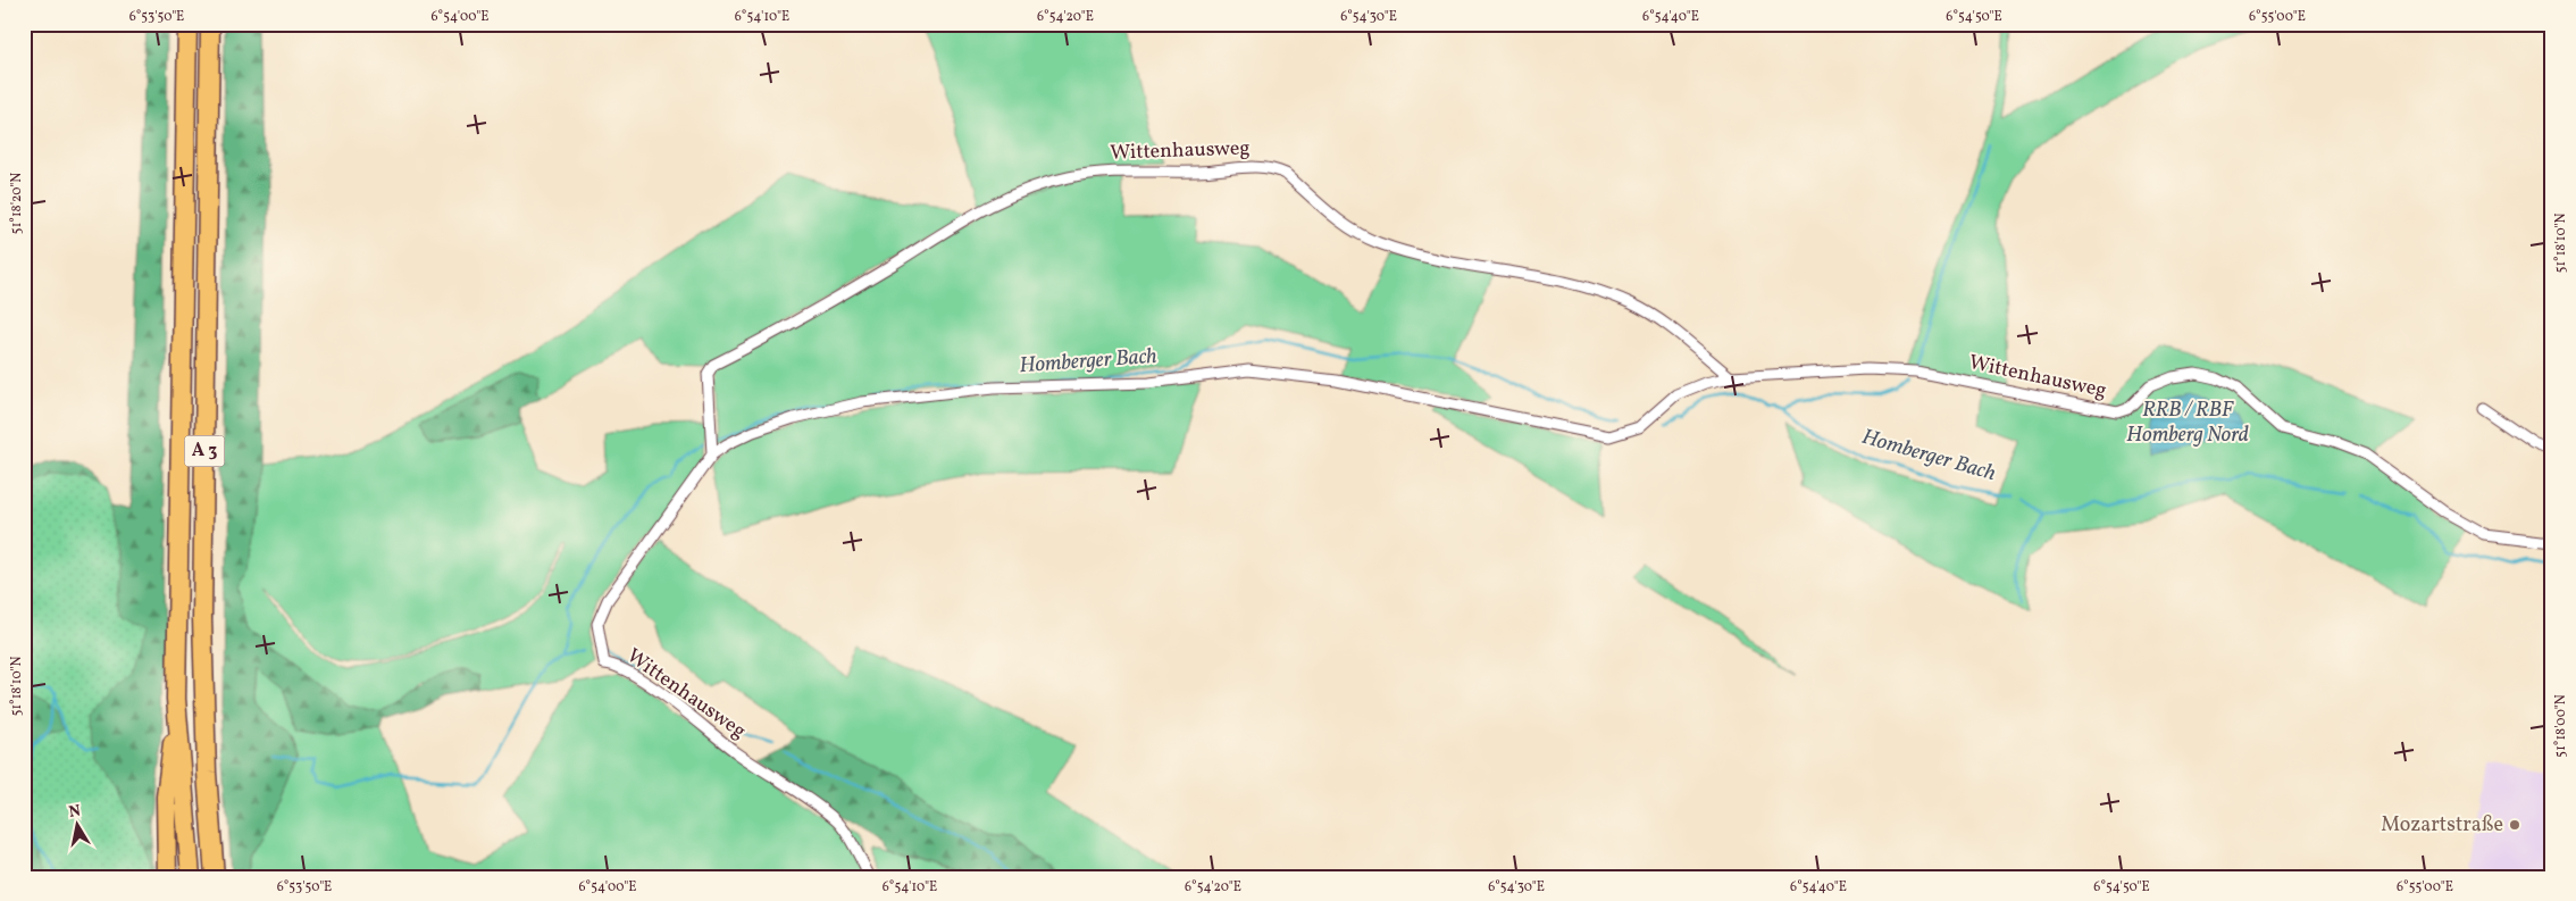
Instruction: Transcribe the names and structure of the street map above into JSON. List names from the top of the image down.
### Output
{
  "streets": {
    "highway": ["A 3"],
    "street": ["Wittenhausweg"]
  },
  "water": ["Homberger Bach", "RRB / RBF Homberg Nord"],
  "places": ["Mozartstraße"],
  "north": "top",
  "coordinates": [
    "6°53'50\"E",
    "6°54'00\"E",
    "6°54'10\"E",
    "6°54'20\"E",
    "6°54'30\"E",
    "6°54'40\"E",
    "6°54'50\"E",
    "6°55'00\"E",
    "51°18'20\"N",
    "51°18'10\"N",
    "51°18'00\"N"
  ]
}
